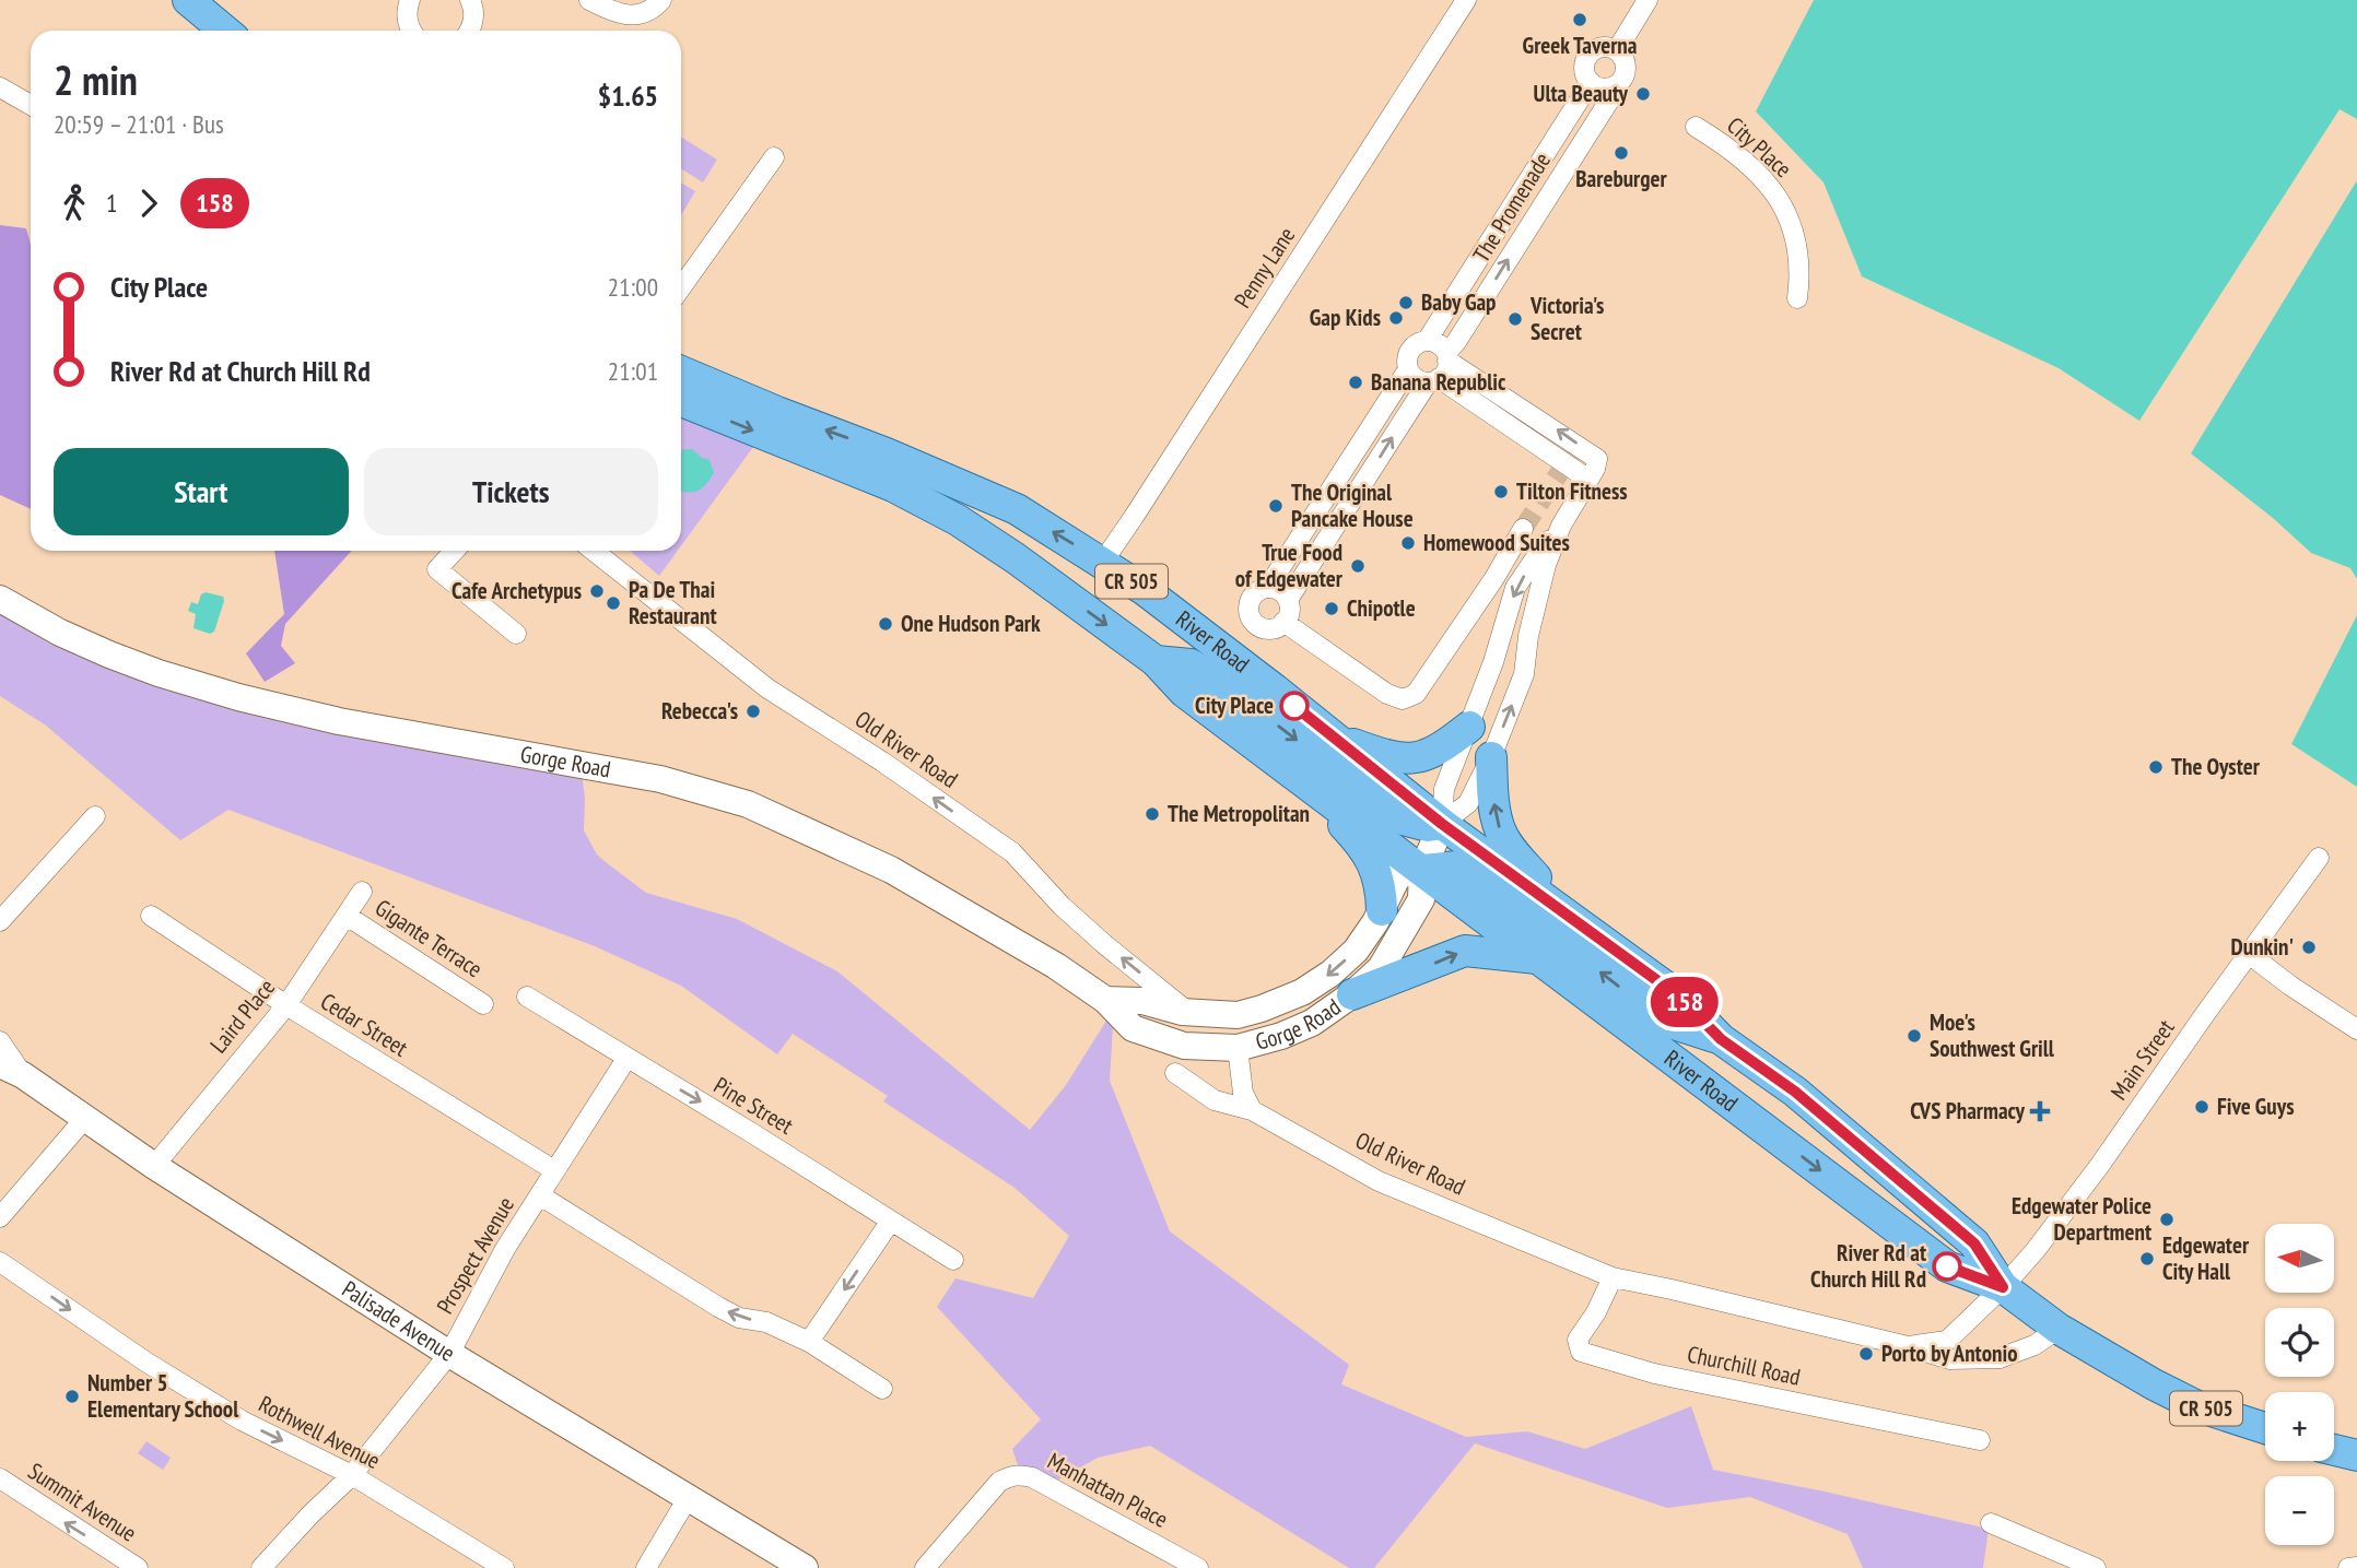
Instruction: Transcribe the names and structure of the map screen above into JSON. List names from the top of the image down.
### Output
{
  "streets": {
    "main road": [
      "CR 505",
      "River Road",
      "Gorge Road",
      "Palisade Avenue"
    ],
    "street": [
      "City Place",
      "The Promenade",
      "Penny Lane",
      "Old River Road",
      "Gigante Terrace",
      "Laird Place",
      "Cedar Street",
      "Main Street",
      "Pine Street",
      "Prospect Avenue",
      "Churchill Road",
      "Rothwell Avenue",
      "Manhattan Place",
      "Summit Avenue"
    ]
  },
  "crossings": [
    ["Penny Lane", "River Road"],
    ["River Road", "Gorge Road"],
    ["River Road", "Main Street"],
    ["Old River Road", "Gorge Road"],
    ["Old River Road", "Churchill Road"],
    ["Gigante Terrace", "Laird Place"],
    ["Laird Place", "Cedar Street"],
    ["Laird Place", "Palisade Avenue"],
    ["Cedar Street", "Prospect Avenue"],
    ["Pine Street", "Prospect Avenue"],
    ["Prospect Avenue", "Palisade Avenue"],
    ["Prospect Avenue", "Rothwell Avenue"]
  ],
  "one_way": ["Old River Road", "Rothwell Avenue", "Summit Avenue"],
  "places": {
    "other": [
      "Greek Taverna",
      "Ulta Beauty",
      "Bareburger",
      "Baby Gap",
      "Gap Kids",
      "Victoria's Secret",
      "Banana Republic",
      "Tilton Fitness",
      "The Original Pancake House",
      "Homewood Suites",
      "True Food of Edgewater",
      "Cafe Archetypus",
      "Pa De Thai Restaurant",
      "Chipotle",
      "One Hudson Park",
      "City Place",
      "Rebecca's",
      "The Oyster",
      "The Metropolitan",
      "Dunkin'",
      "Moe's Southwest Grill",
      "Five Guys",
      "Edgewater Police Department",
      "Edgewater City Hall",
      "River Rd at Church Hill Rd",
      "Porto by Antonio",
      "Number 5 Elementary School"
    ],
    "health": ["CVS Pharmacy"]
  },
  "lines": ["bus line 158"],
  "north": "left",
  "page": {
    "on_map": "158",
    "heading": ["2 min", "20:59 – 21:01 · Bus", "$1.65"],
    "legs": ["1", "158"],
    "list": [
      {
        "name": "City Place",
        "value": "21:00"
      },
      {
        "name": "River Rd at Church Hill Rd",
        "value": "21:01"
      }
    ],
    "buttons": ["Start", "Tickets"],
    "map_buttons": ["+", "−"]
  }
}
